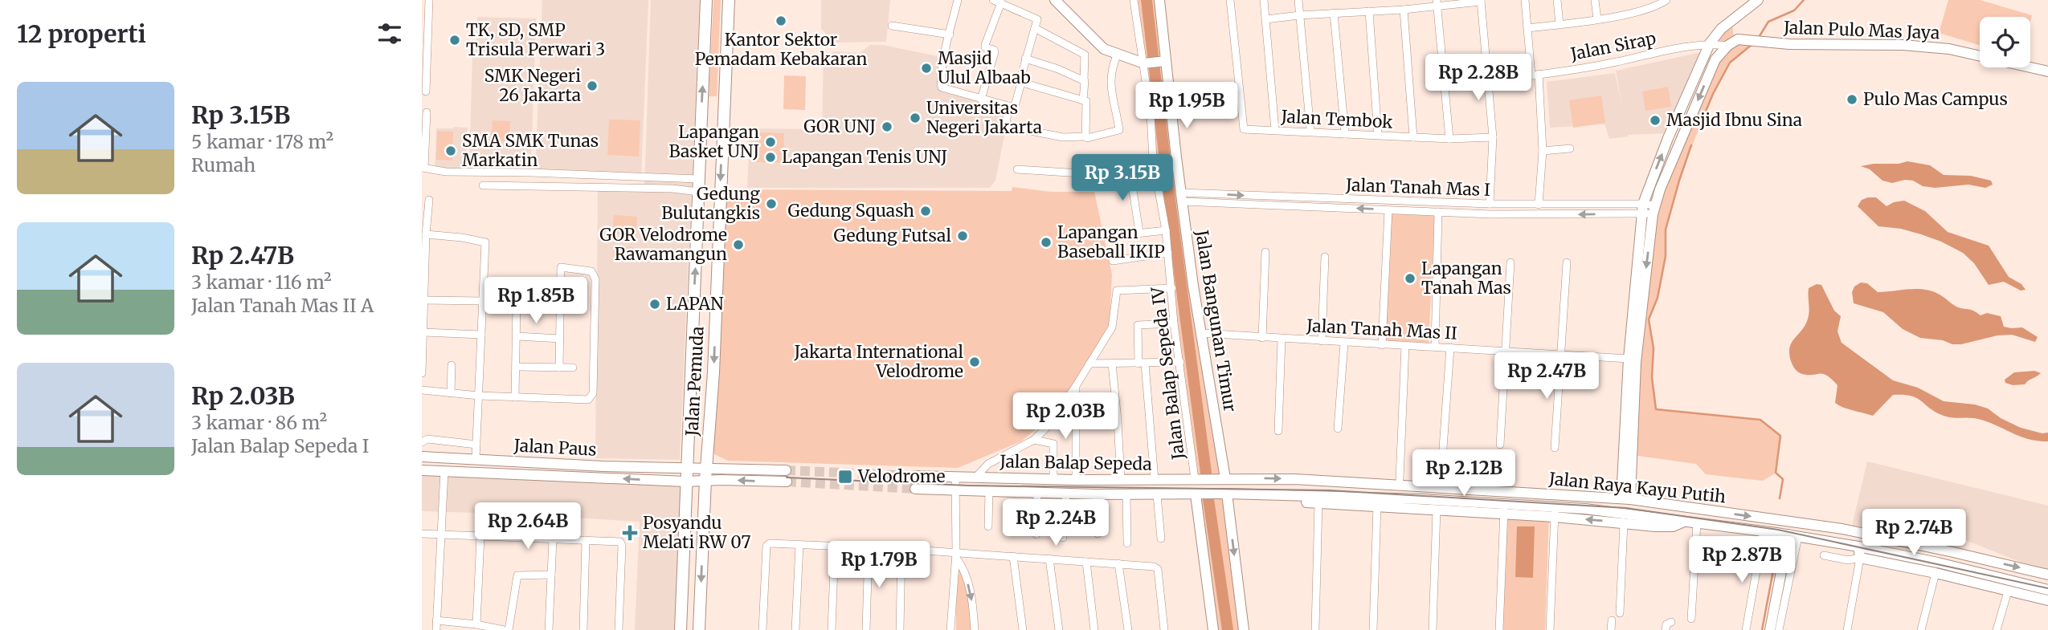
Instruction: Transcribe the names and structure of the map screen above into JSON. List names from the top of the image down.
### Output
{
  "streets": {
    "main road": [
      "Jalan Pulo Mas Jaya",
      "Jalan Bangunan Timur",
      "Jalan Pemuda",
      "Jalan Paus",
      "Jalan Balap Sepeda",
      "Jalan Raya Kayu Putih"
    ],
    "street": [
      "Jalan Sirap",
      "Jalan Tembok",
      "Jalan Tanah Mas I",
      "Jalan Tanah Mas II",
      "Jalan Balap Sepeda IV"
    ]
  },
  "crossings": [
    ["Jalan Tanah Mas I", "Jalan Bangunan Timur"],
    ["Jalan Bangunan Timur", "Jalan Tanah Mas II"],
    ["Jalan Bangunan Timur", "Jalan Balap Sepeda"],
    ["Jalan Bangunan Timur", "Jalan Raya Kayu Putih"],
    ["Jalan Balap Sepeda IV", "Jalan Balap Sepeda"],
    ["Jalan Pemuda", "Jalan Paus"],
    ["Jalan Balap Sepeda", "Jalan Raya Kayu Putih"]
  ],
  "places": {
    "other": [
      "Kantor Sektor Pemadam Kebakaran",
      "TK, SD, SMP Trisula Perwari 3",
      "Masjid Ulul Albaab",
      "SMK Negeri 26 Jakarta",
      "Pulo Mas Campus",
      "Universitas Negeri Jakarta",
      "Masjid Ibnu Sina",
      "GOR UNJ",
      "Lapangan Basket UNJ",
      "SMA SMK Tunas Markatin",
      "Lapangan Tenis UNJ",
      "Gedung Bulutangkis",
      "Gedung Squash",
      "Gedung Futsal",
      "Lapangan Baseball IKIP",
      "GOR Velodrome Rawamangun",
      "Lapangan Tanah Mas",
      "LAPAN",
      "Jakarta International Velodrome"
    ],
    "transit": ["Velodrome"],
    "health": ["Posyandu Melati RW 07"]
  },
  "page": {
    "heading": "12 properti",
    "price": [
      "Rp 2.28B",
      "Rp 1.95B",
      "Rp 3.15B",
      "Rp 1.85B",
      "Rp 2.47B",
      "Rp 2.03B",
      "Rp 2.12B",
      "Rp 2.24B",
      "Rp 2.64B",
      "Rp 2.74B",
      "Rp 2.87B",
      "Rp 1.79B"
    ],
    "list": [
      {
        "name": "Rp 3.15B",
        "note": "5 kamar · 178 m² · Rumah"
      },
      {
        "name": "Rp 2.47B",
        "note": "3 kamar · 116 m² · Jalan Tanah Mas II A"
      },
      {
        "name": "Rp 2.03B",
        "note": "3 kamar · 86 m² · Jalan Balap Sepeda I"
      }
    ]
  }
}
